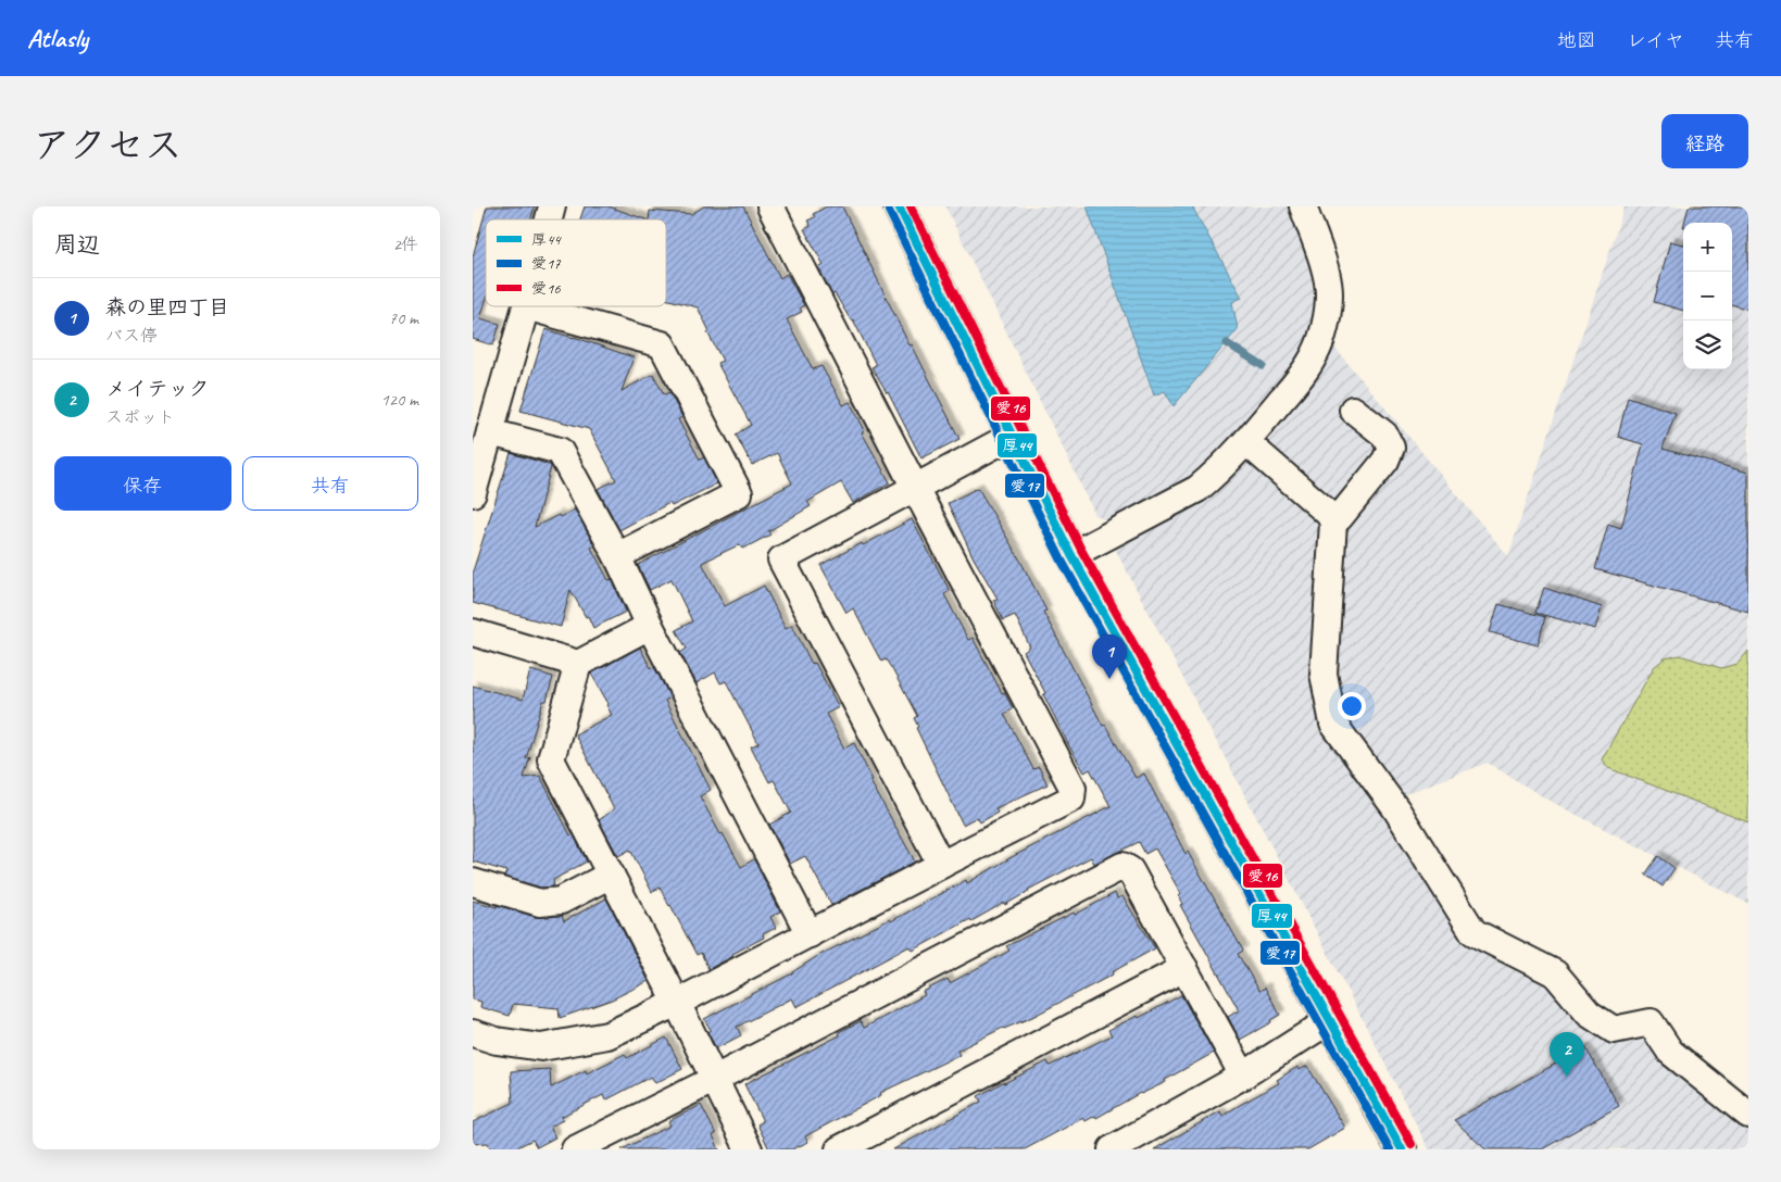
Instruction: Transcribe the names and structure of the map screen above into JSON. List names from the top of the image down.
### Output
{
  "lines": ["transit line 厚44", "transit line 愛16", "transit line 愛17"],
  "legend": ["厚44", "愛17", "愛16"],
  "page": {
    "header": "Atlasly",
    "nav": ["地図", "レイヤ", "共有"],
    "title": "アクセス",
    "buttons": [
      "経路",
      ["保存", "共有"]
    ],
    "heading": ["周辺", "2件"],
    "map_buttons": ["+", "−"],
    "list": [
      {
        "mark": "1",
        "name": "森の里四丁目",
        "note": "バス停",
        "value": "70 m"
      },
      {
        "mark": "2",
        "name": "メイテック",
        "note": "スポット",
        "value": "120 m"
      }
    ],
    "pins": ["1", "2"]
  }
}
